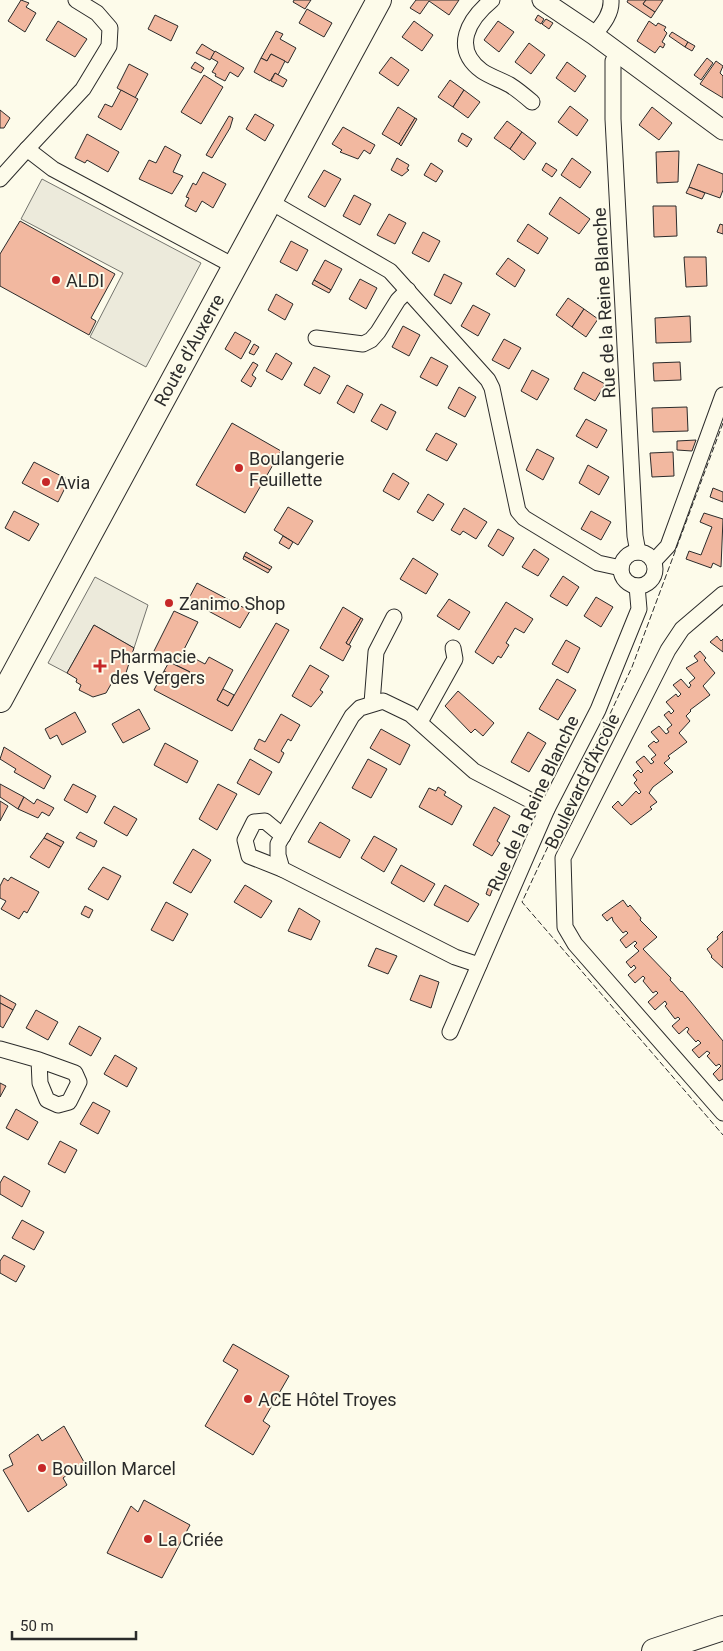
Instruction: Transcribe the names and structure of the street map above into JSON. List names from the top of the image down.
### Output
{
  "streets": {
    "main road": ["Route d'Auxerre"],
    "street": ["Rue de la Reine Blanche", "Boulevard d'Arcole"]
  },
  "places": {
    "other": [
      "ALDI",
      "Boulangerie Feuillette",
      "Avia",
      "Zanimo Shop",
      "ACE Hôtel Troyes",
      "Bouillon Marcel",
      "La Criée"
    ],
    "health": ["Pharmacie des Vergers"]
  },
  "scale_bar": "50 m"
}
